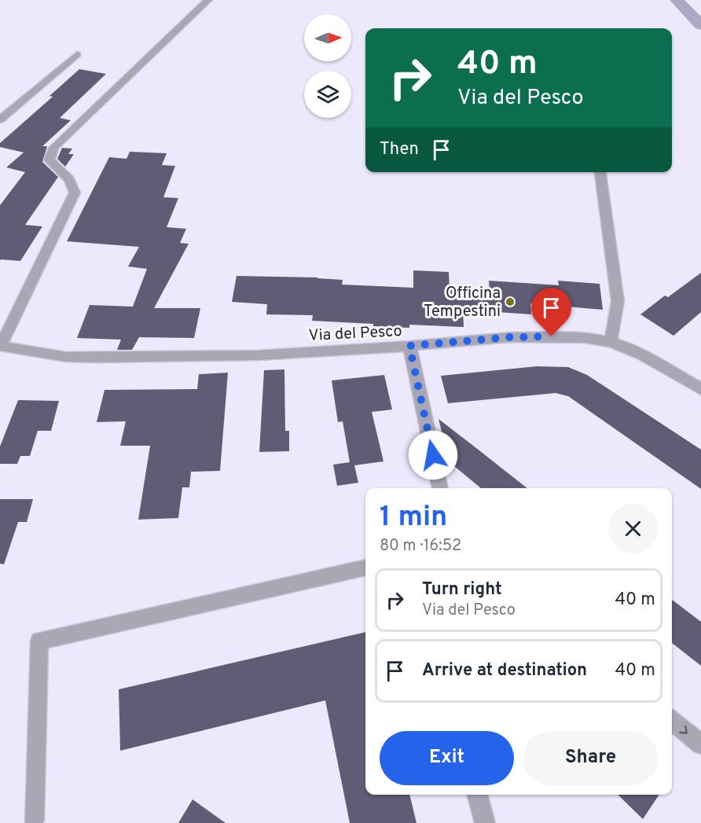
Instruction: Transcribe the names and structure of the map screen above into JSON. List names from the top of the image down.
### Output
{
  "streets": {
    "street": ["Via del Pesco"]
  },
  "places": ["Officina Tempestini"],
  "north": "right",
  "page": {
    "turn": ["40 m", "Via del Pesco"],
    "then": "Then",
    "heading": ["1 min", "80 m · 16:52"],
    "list": [
      {
        "name": "Turn right",
        "note": "Via del Pesco",
        "value": "40 m"
      },
      {
        "name": "Arrive at destination",
        "value": "40 m"
      }
    ],
    "buttons": ["Exit", "Share"]
  }
}
